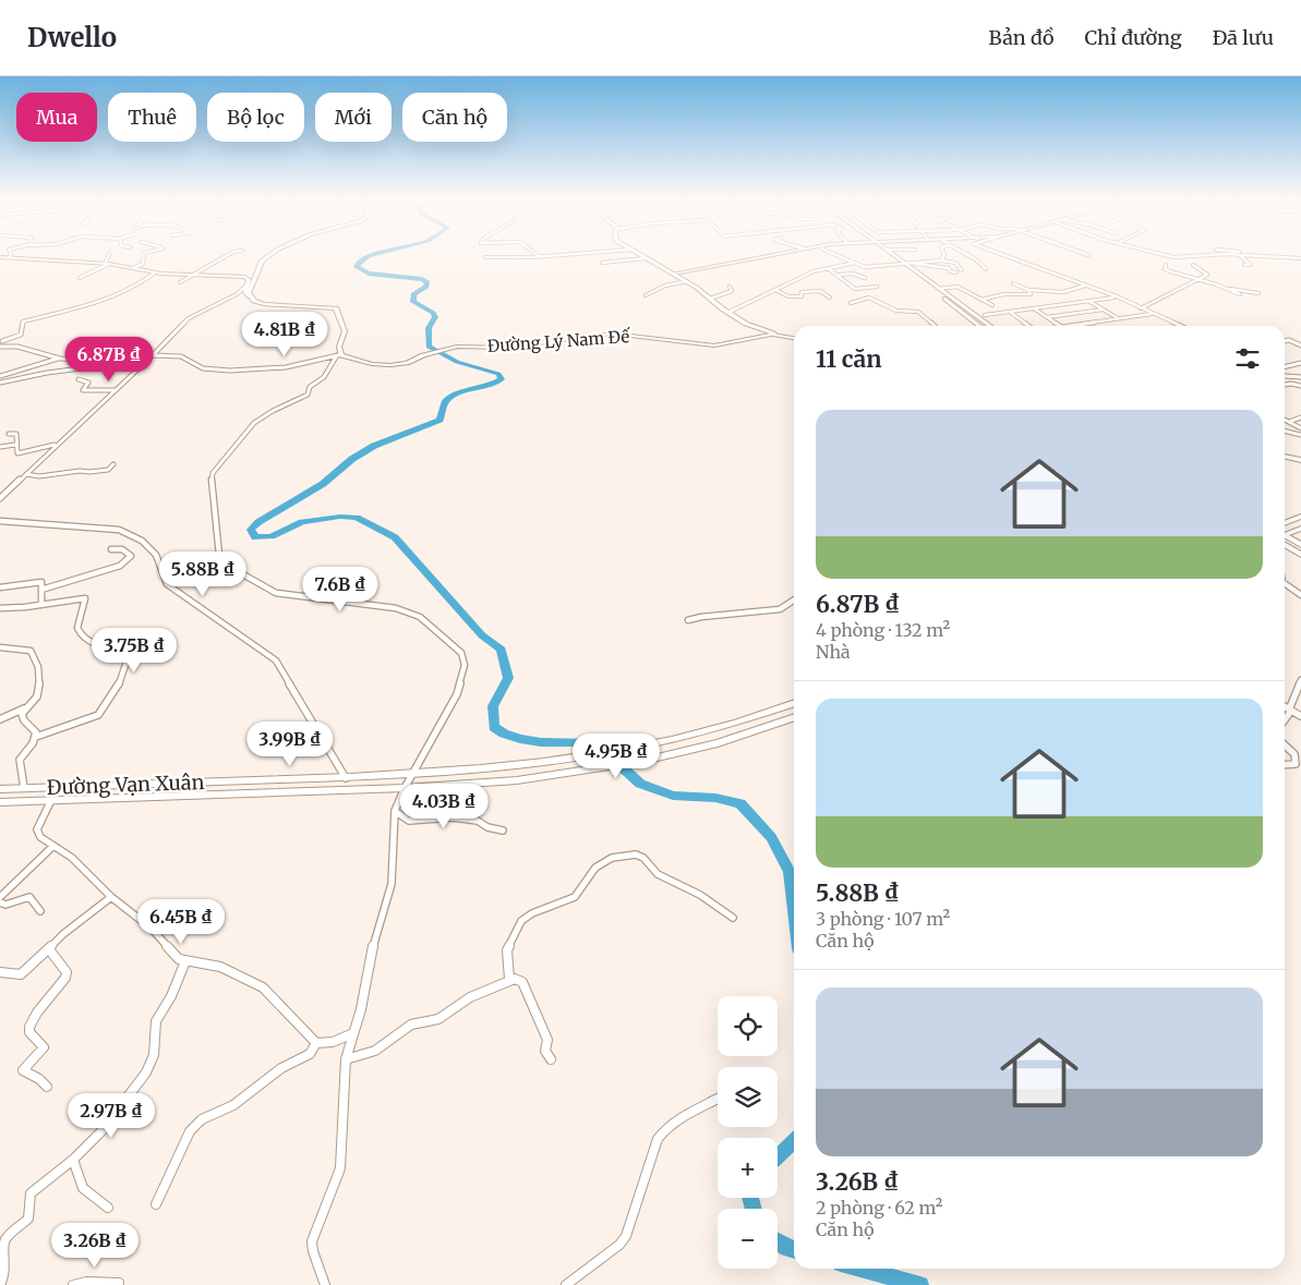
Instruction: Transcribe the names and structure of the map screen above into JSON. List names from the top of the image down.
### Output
{
  "streets": {
    "main road": ["Đường Lý Nam Đế", "Đường Vạn Xuân"]
  },
  "page": {
    "header": "Dwello",
    "nav": ["Bản đồ", "Chỉ đường", "Đã lưu"],
    "chip": [
      "Mua",
      "Thuê",
      "Bộ lọc",
      "Mới",
      "Căn hộ"
    ],
    "price": [
      "4.81B ₫",
      "6.87B ₫",
      "5.88B ₫",
      "7.6B ₫",
      "3.75B ₫",
      "3.99B ₫",
      "4.95B ₫",
      "4.03B ₫",
      "6.45B ₫",
      "2.97B ₫",
      "3.26B ₫"
    ],
    "heading": "11 căn",
    "list": [
      {
        "name": "6.87B ₫",
        "note": "4 phòng · 132 m² · Nhà"
      },
      {
        "name": "5.88B ₫",
        "note": "3 phòng · 107 m² · Căn hộ"
      },
      {
        "name": "3.26B ₫",
        "note": "2 phòng · 62 m² · Căn hộ"
      }
    ],
    "map_buttons": ["+", "−"]
  }
}
